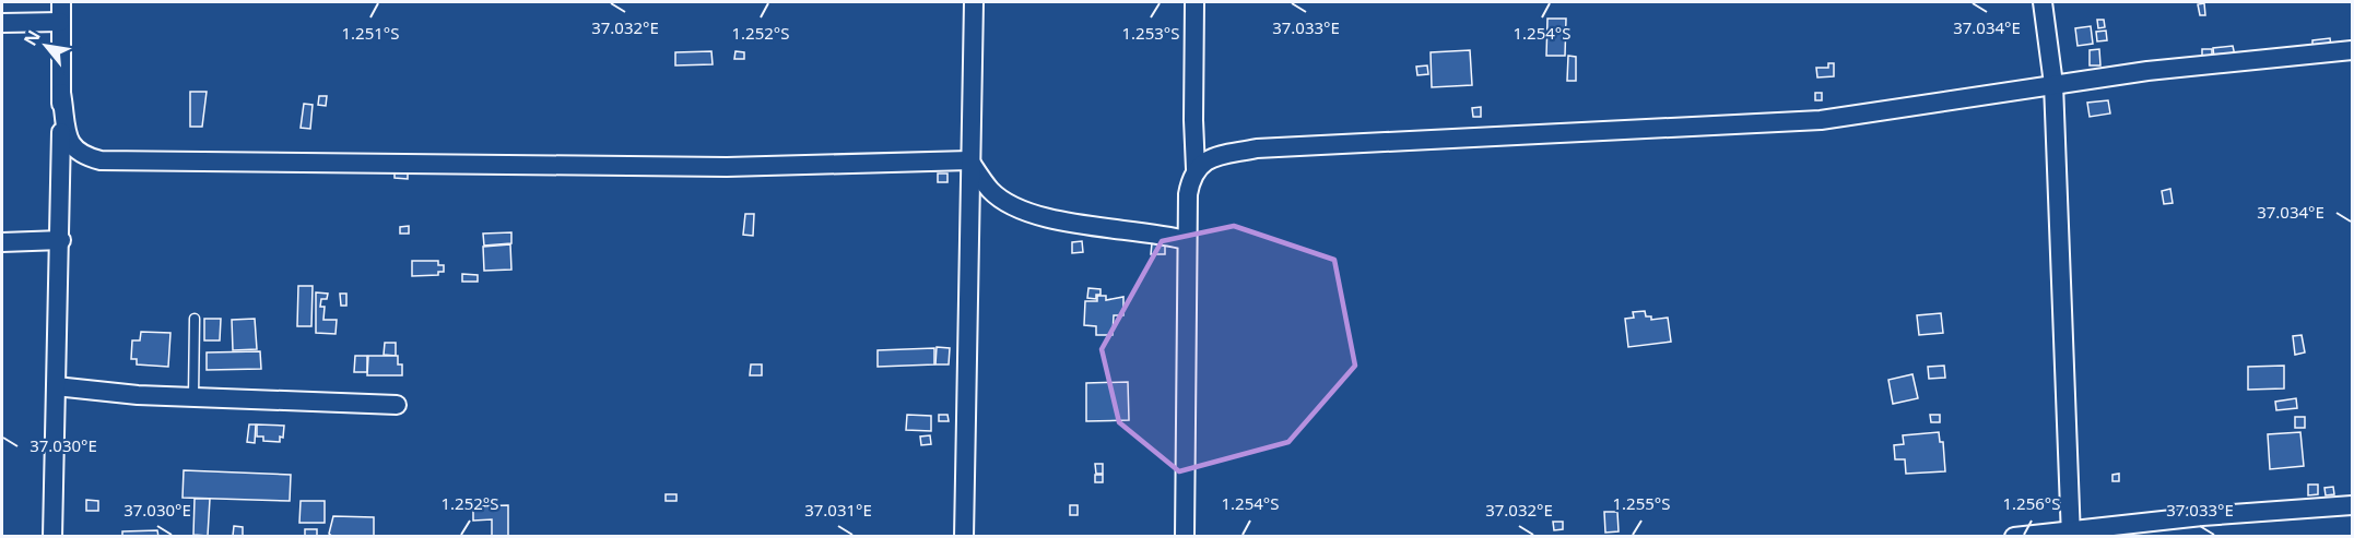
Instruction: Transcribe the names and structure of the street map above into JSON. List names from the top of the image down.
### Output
{
  "north": "top left",
  "coordinates": [
    "37.032°E",
    "37.033°E",
    "37.034°E",
    "1.251°S",
    "1.252°S",
    "1.253°S",
    "1.254°S",
    "37.030°E",
    "1.255°S",
    "1.256°S",
    "37.031°E"
  ]
}
